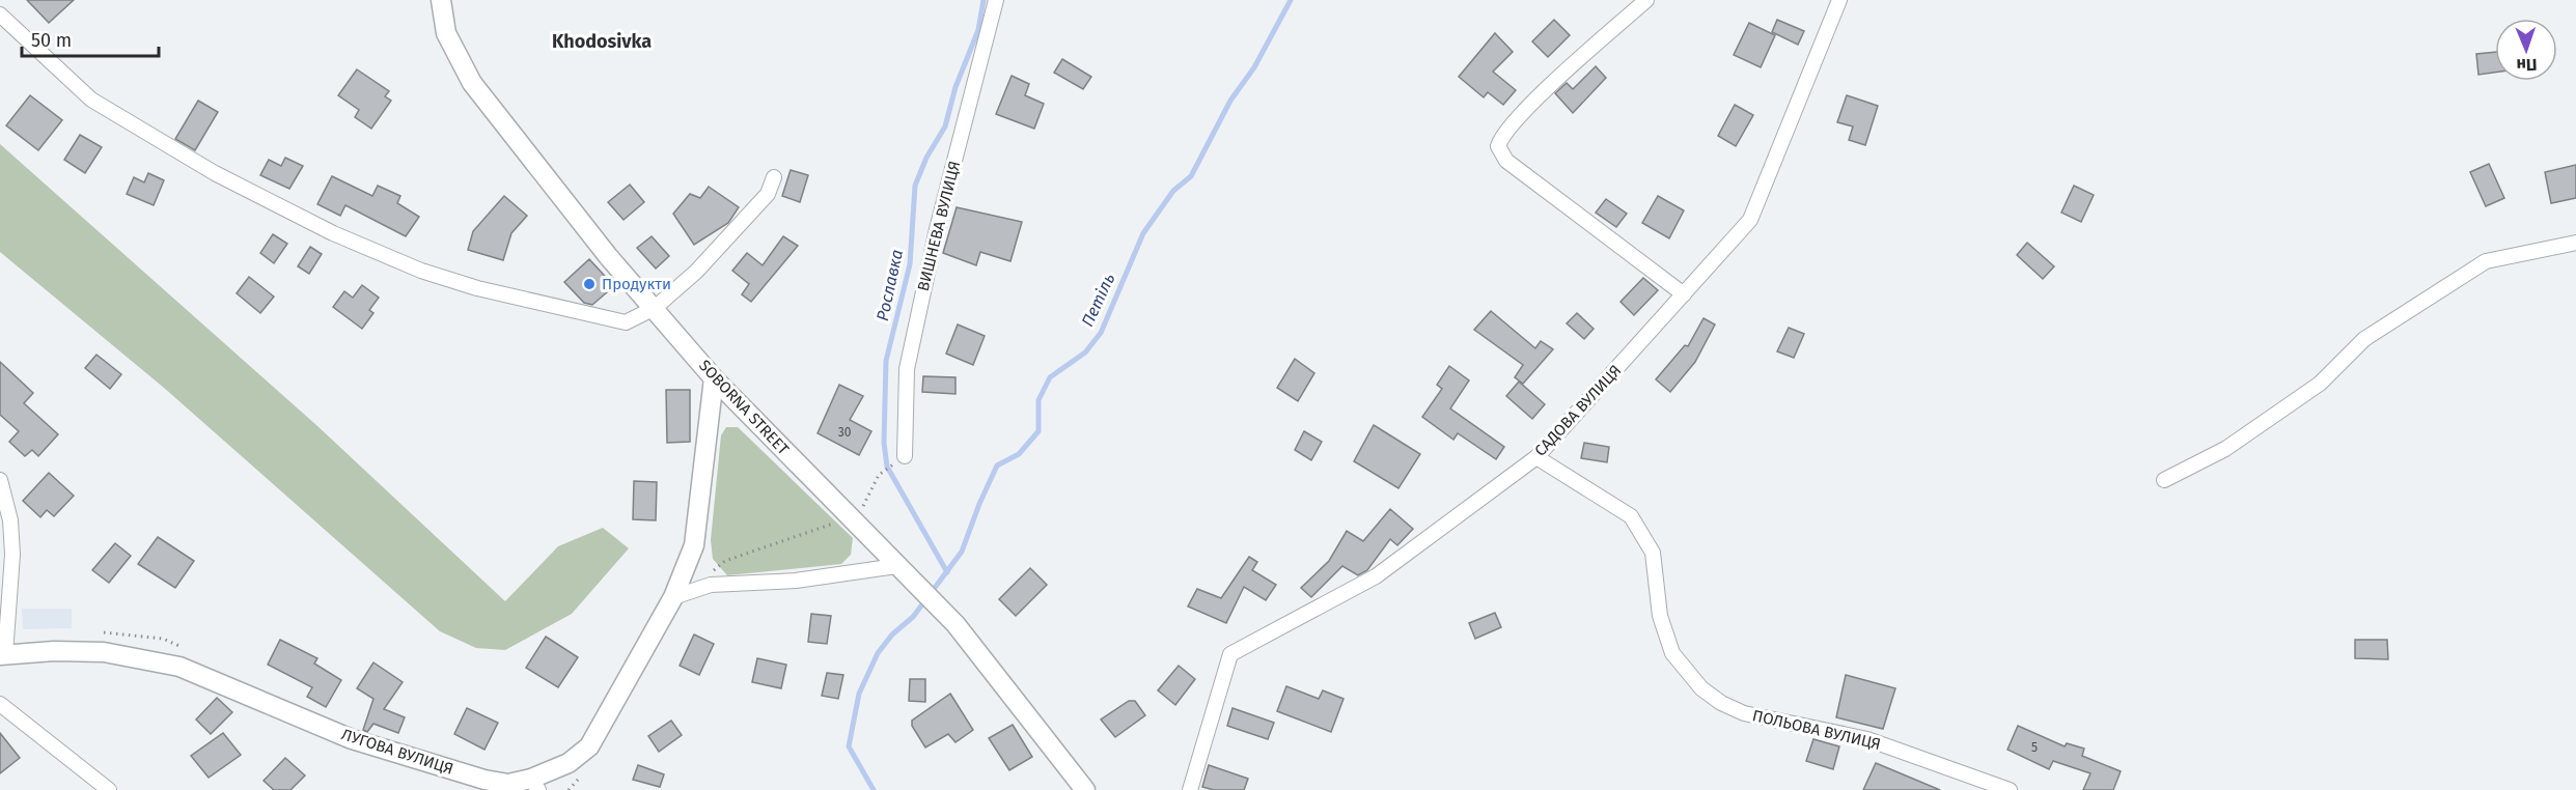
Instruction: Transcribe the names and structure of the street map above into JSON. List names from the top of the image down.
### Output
{
  "streets": {
    "street": [
      "ВИШНЕВА ВУЛИЦЯ",
      "SOBORNA STREET",
      "САДОВА ВУЛИЦЯ",
      "ПОЛЬОВА ВУЛИЦЯ",
      "ЛУГОВА ВУЛИЦЯ"
    ]
  },
  "crossings": [
    ["SOBORNA STREET", "ЛУГОВА ВУЛИЦЯ"],
    ["САДОВА ВУЛИЦЯ", "ПОЛЬОВА ВУЛИЦЯ"]
  ],
  "districts": ["Khodosivka"],
  "water": ["Рославка", "Петіль"],
  "places": ["Продукти"],
  "house_numbers": ["30", "5"],
  "scale_bar": "50 m",
  "north": "bottom"
}
